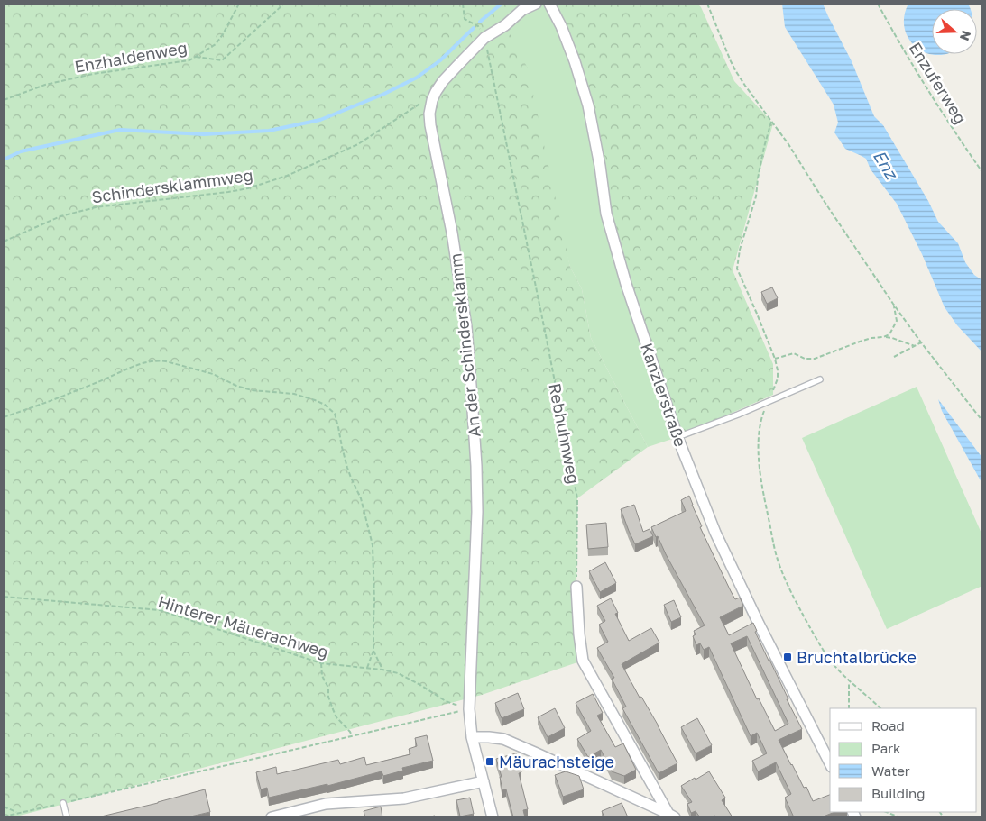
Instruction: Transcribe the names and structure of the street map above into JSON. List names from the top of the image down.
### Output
{
  "streets": {
    "street": ["An der Schindersklamm", "Kanzlerstraße"],
    "path": [
      "Enzhaldenweg",
      "Enzuferweg",
      "Schindersklammweg",
      "Rebhuhnweg",
      "Hinterer Mäuerachweg"
    ]
  },
  "crossings": [
    ["An der Schindersklamm", "Rebhuhnweg"],
    ["An der Schindersklamm", "Hinterer Mäuerachweg"]
  ],
  "water": ["Enz"],
  "places": {
    "transit": ["Bruchtalbrücke", "Mäurachsteige"]
  },
  "legend": [
    "Road",
    "Park",
    "Water",
    "Building"
  ],
  "north": "right"
}
